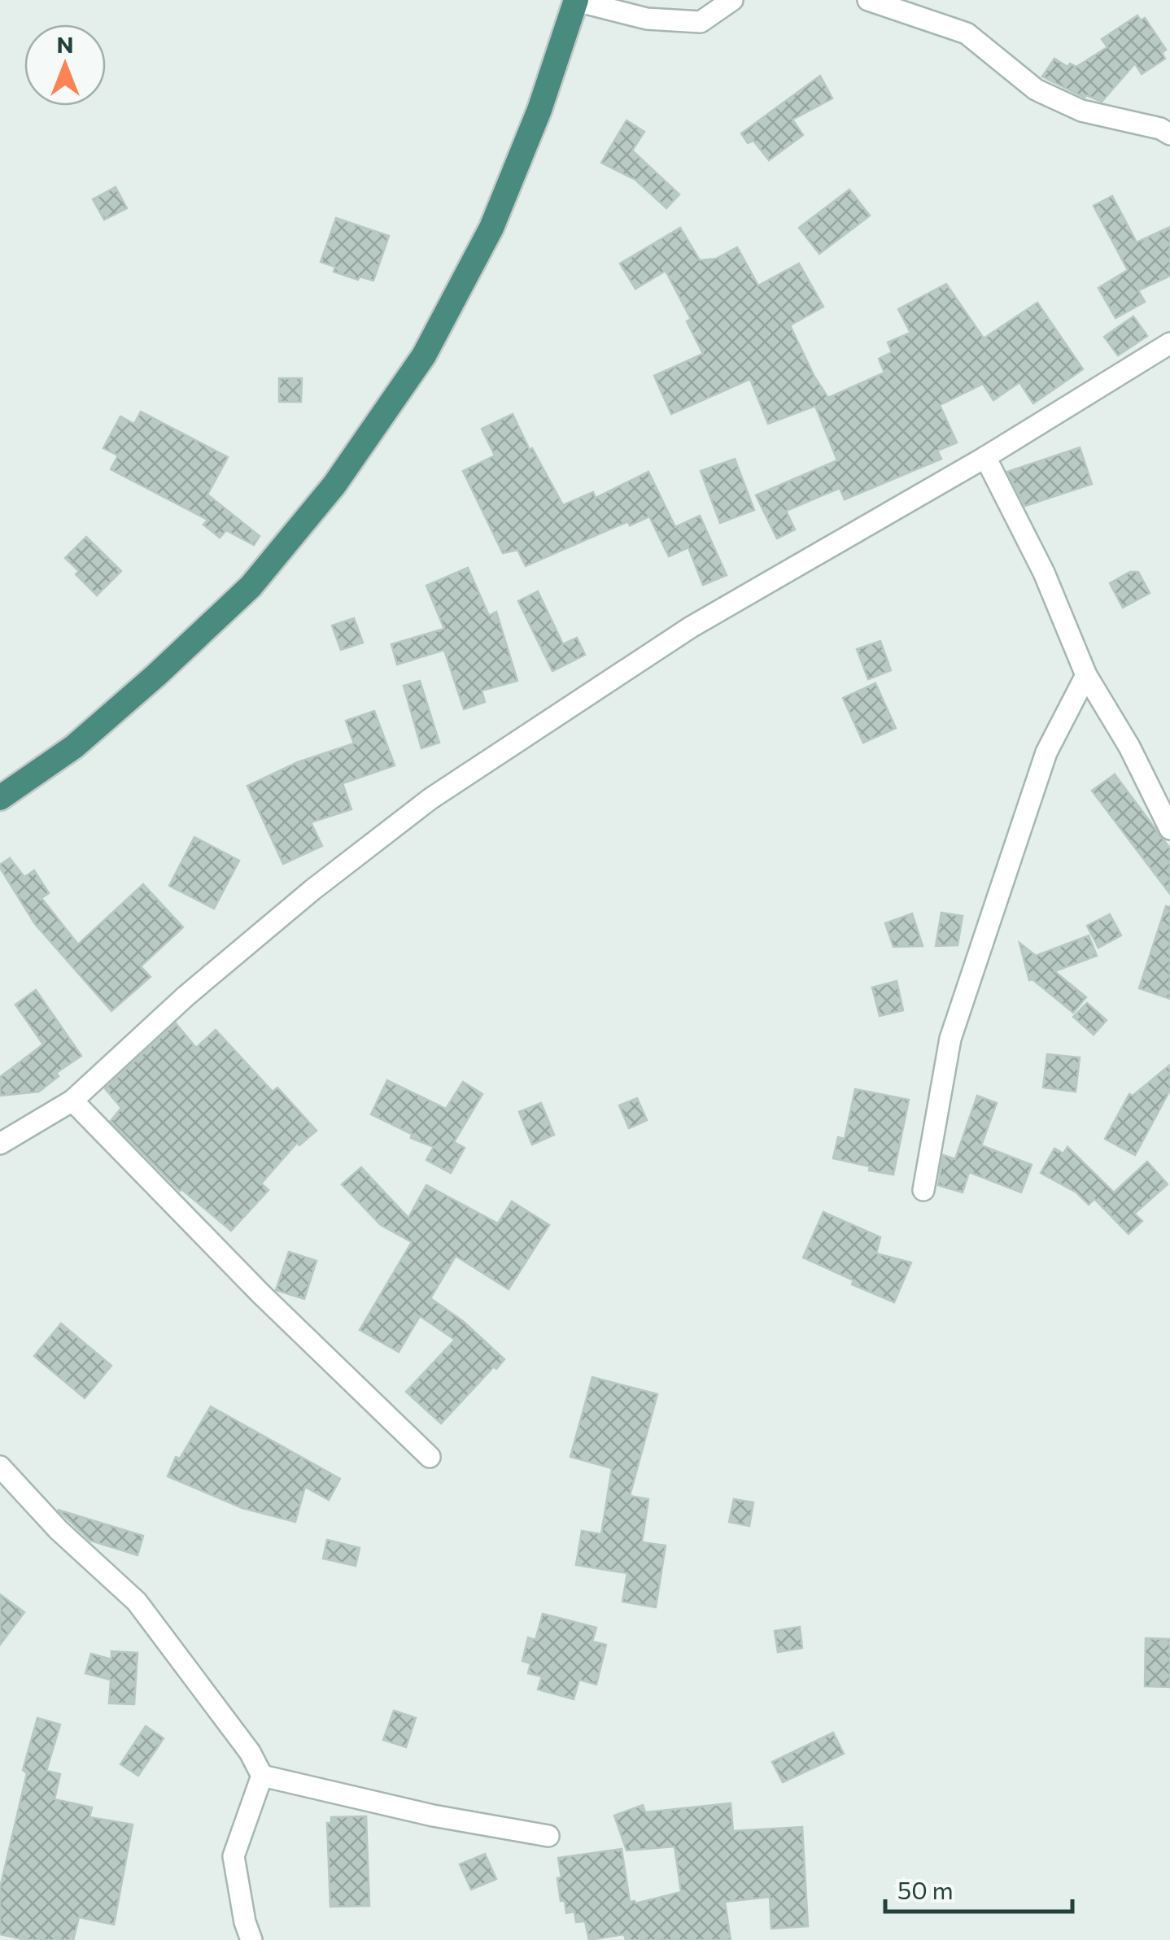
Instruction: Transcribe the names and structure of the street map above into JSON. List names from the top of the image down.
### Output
{
  "scale_bar": "50 m",
  "north": "top"
}
